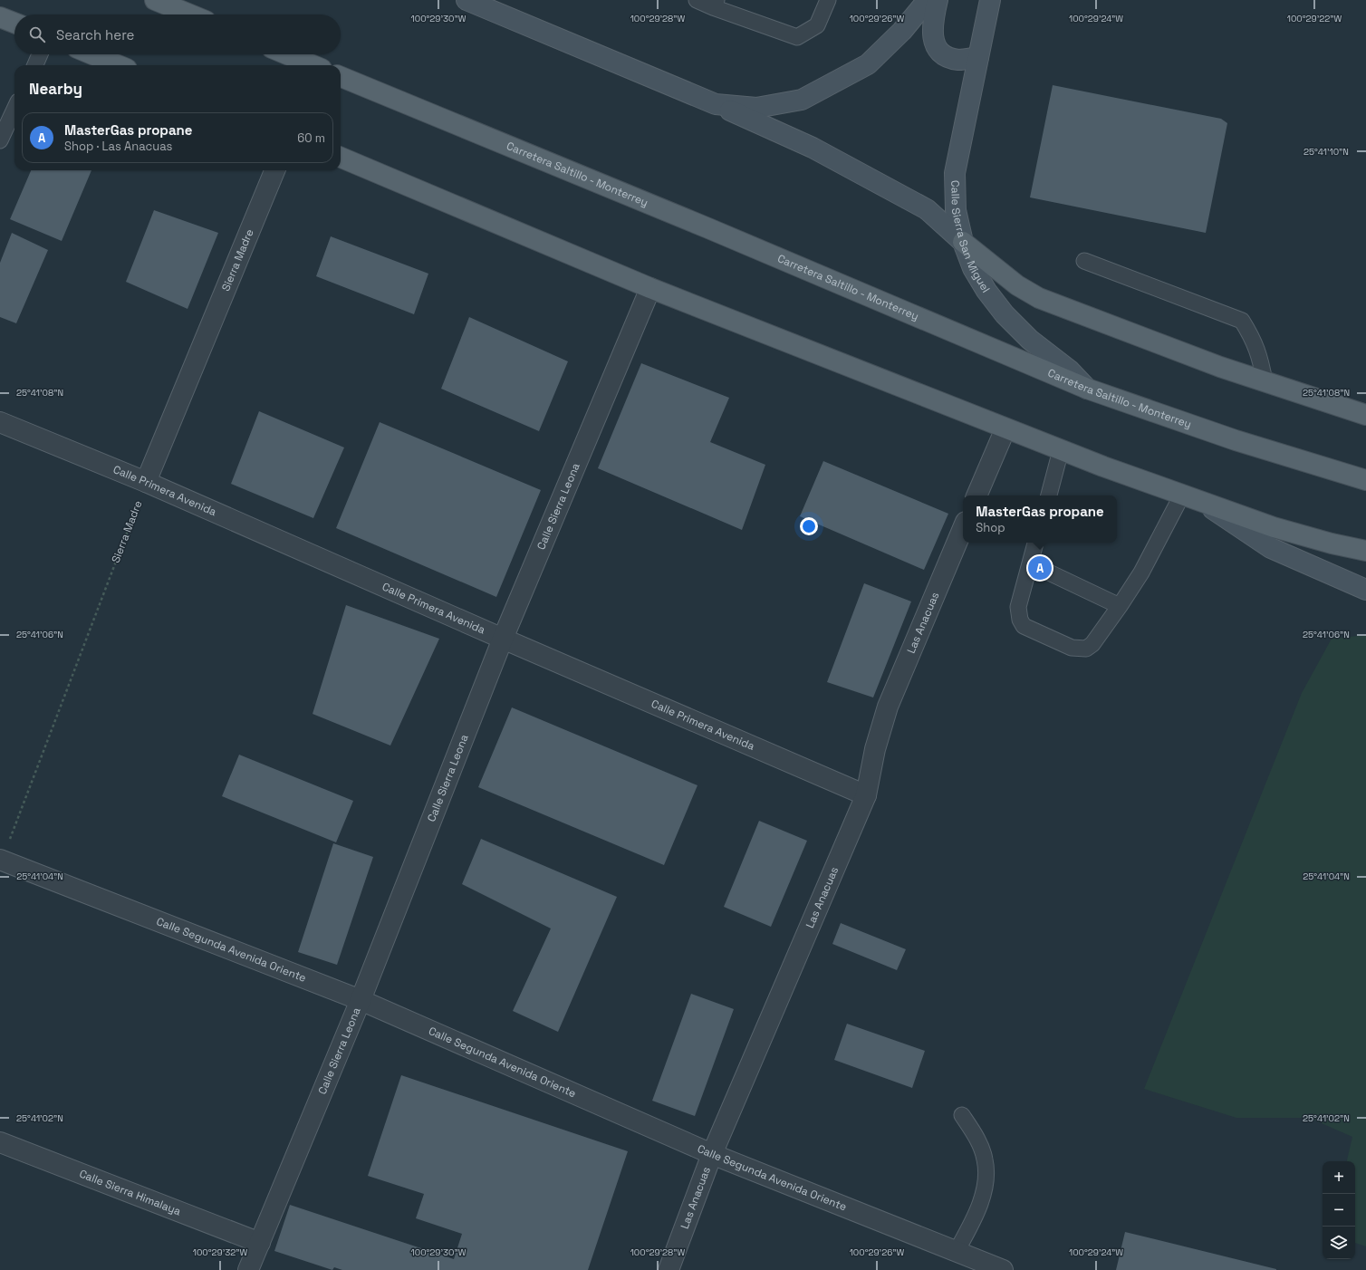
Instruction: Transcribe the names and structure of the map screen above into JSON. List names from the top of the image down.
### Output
{
  "streets": {
    "main road": ["Carretera Saltillo - Monterrey"],
    "street": [
      "Calle Sierra San Miguel",
      "Sierra Madre",
      "Calle Primera Avenida",
      "Calle Sierra Leona",
      "Las Anacuas",
      "Calle Segunda Avenida Oriente",
      "Calle Sierra Himalaya"
    ]
  },
  "crossings": [
    ["Carretera Saltillo - Monterrey", "Calle Sierra San Miguel"],
    ["Sierra Madre", "Calle Primera Avenida"],
    ["Sierra Madre", "Calle Segunda Avenida Oriente"],
    ["Calle Primera Avenida", "Calle Sierra Leona"],
    ["Calle Primera Avenida", "Las Anacuas"],
    ["Calle Sierra Leona", "Calle Segunda Avenida Oriente"],
    ["Calle Sierra Leona", "Calle Sierra Himalaya"],
    ["Las Anacuas", "Calle Segunda Avenida Oriente"]
  ],
  "page": {
    "search": "Search here",
    "heading": "Nearby",
    "list": [
      {
        "mark": "A",
        "name": "MasterGas propane",
        "note": "Shop · Las Anacuas",
        "value": "60 m"
      }
    ],
    "popup": ["MasterGas propane", "Shop"],
    "pins": "A",
    "map_buttons": ["+", "−"]
  },
  "coordinates": [
    "100°29'30\"W",
    "100°29'28\"W",
    "100°29'26\"W",
    "100°29'24\"W",
    "100°29'22\"W",
    "25°41'10\"N",
    "25°41'08\"N",
    "25°41'06\"N",
    "25°41'04\"N",
    "25°41'02\"N",
    "100°29'32\"W"
  ]
}
